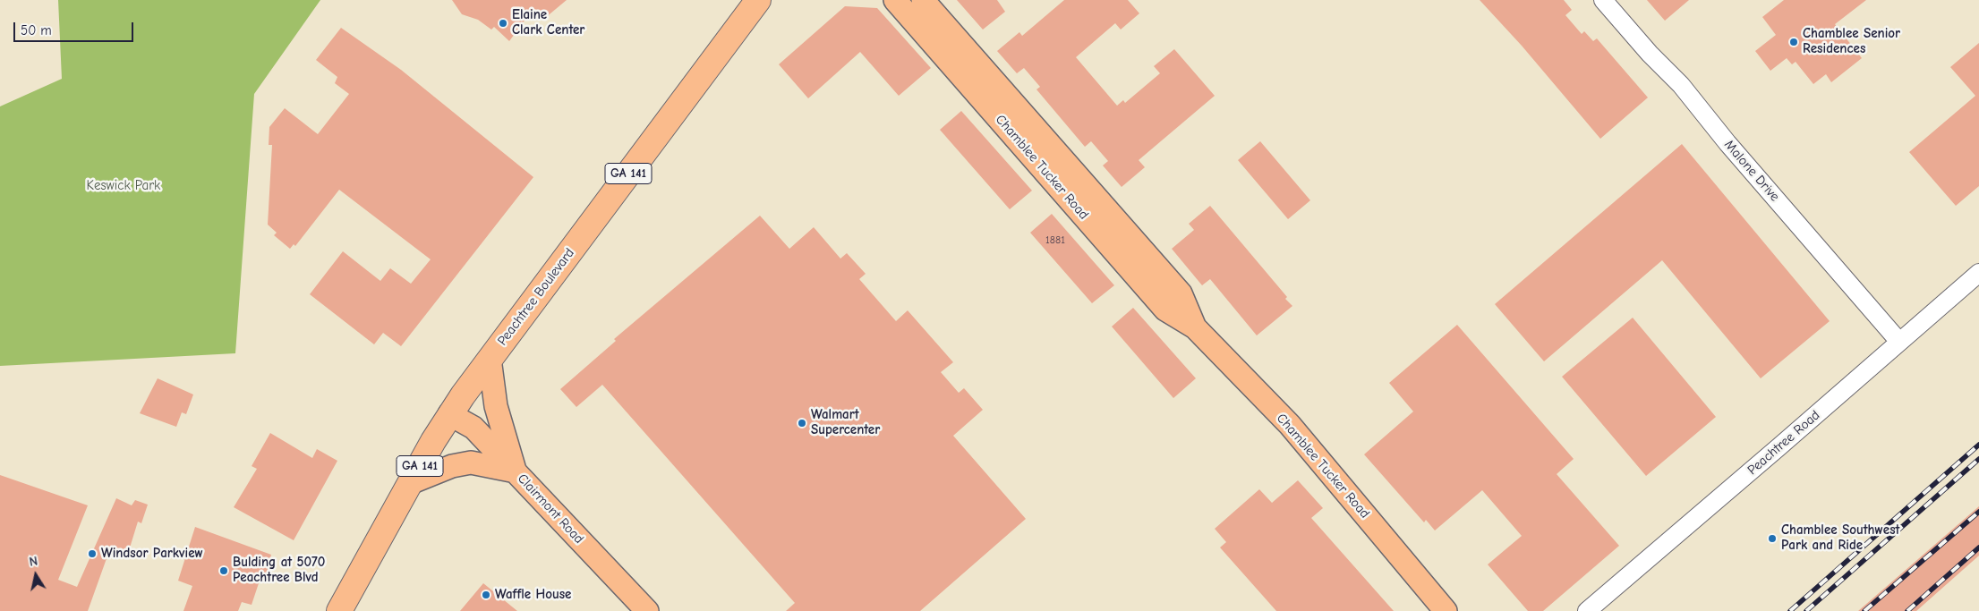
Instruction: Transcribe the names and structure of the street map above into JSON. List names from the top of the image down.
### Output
{
  "streets": {
    "highway": ["GA 141", "Peachtree Boulevard"],
    "main road": ["Chamblee Tucker Road", "Clairmont Road"],
    "street": ["Malone Drive", "Peachtree Road"]
  },
  "crossings": [
    ["Malone Drive", "Peachtree Road"],
    ["Peachtree Boulevard", "Clairmont Road"]
  ],
  "parks": ["Keswick Park"],
  "places": [
    "Elaine Clark Center",
    "Chamblee Senior Residences",
    "Walmart Supercenter",
    "Chamblee Southwest Park and Ride",
    "Windsor Parkview",
    "Bulding at 5070 Peachtree Blvd",
    "Waffle House"
  ],
  "house_numbers": ["1881"],
  "scale_bar": "50 m",
  "north": "top"
}
